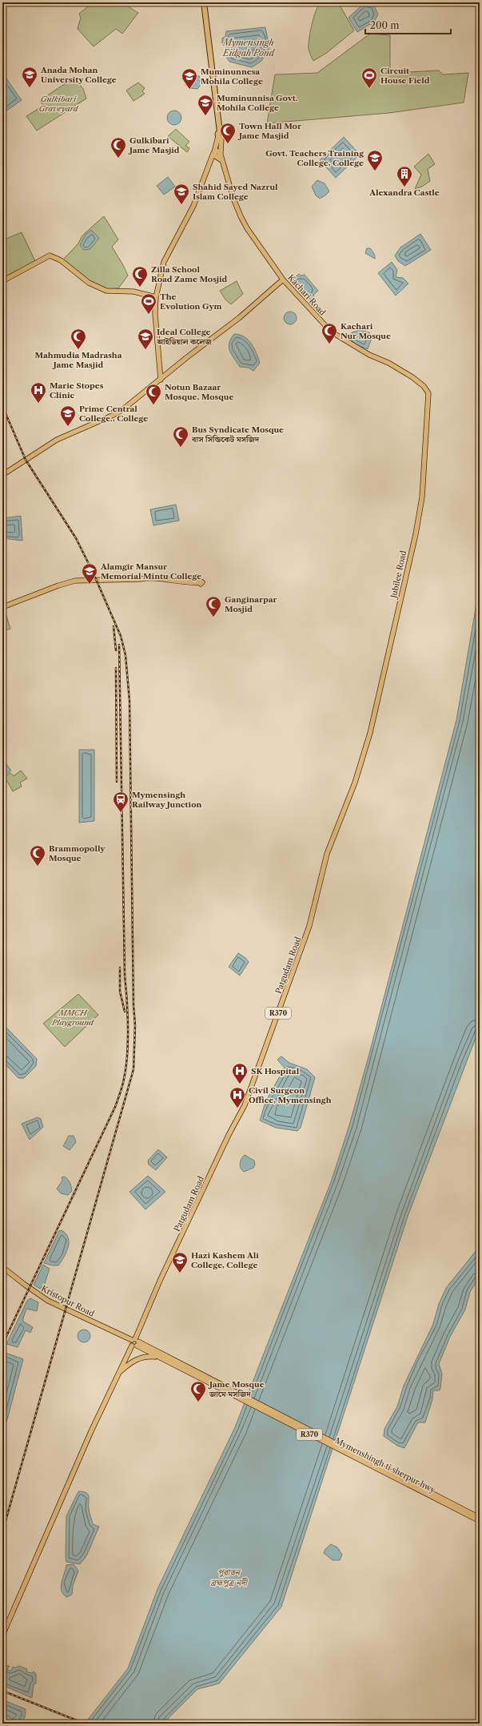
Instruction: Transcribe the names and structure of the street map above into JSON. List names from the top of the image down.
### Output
{
  "streets": {
    "main road": [
      "Kachari Road",
      "Jubilee Road",
      "Patgudam Road",
      "R370",
      "Kristopur Road",
      "Mymenshingh ti sherpur hwy"
    ]
  },
  "crossings": [
    ["Kachari Road", "Jubilee Road"],
    ["Jubilee Road", "Patgudam Road"],
    ["Patgudam Road", "Kristopur Road"],
    ["Kristopur Road", "Mymenshingh ti sherpur hwy"]
  ],
  "water": ["Mymensingh Eidgah Pond", "পুরাতন ব্রহ্মপুত্র নদী"],
  "parks": ["Gulkibari Graveyard", "MMCH Playground"],
  "places": {
    "school or university": [
      "Anada Mohan University College",
      "Muminunnesa Mohila College",
      "Muminunnisa Govt. Mohila College",
      "Govt. Teachers Training College, College",
      "Shahid Sayed Nazrul Islam College",
      "Ideal College আইডিয়াল কলেজ",
      "Prime Central College., College",
      "Alamgir Mansur Memorial Mintu College",
      "Hazi Kashem Ali College, College"
    ],
    "sports": ["Circuit House Field", "The Evolution Gym"],
    "mosque": [
      "Town Hall Mor Jame Masjid",
      "Gulkibari Jame Masjid",
      "Zilla School Road Zame Mosjid",
      "Kachari Nur Mosque",
      "Mahmudia Madrasha Jame Masjid",
      "Notun Bazaar Mosque, Mosque",
      "Bus Syndicate Mosque বাস সিন্ডিকেট মসজিদ",
      "Ganginarpar Mosjid",
      "Brammopolly Mosque",
      "Jame Mosque জামে মসজিদ"
    ],
    "building": ["Alexandra Castle"],
    "hospital": ["Marie Stopes Clinic", "SK Hospital", "Civil Surgeon Office, Mymensingh"],
    "station": ["Mymensingh Railway Junction"]
  },
  "scale_bar": "200 m"
}
